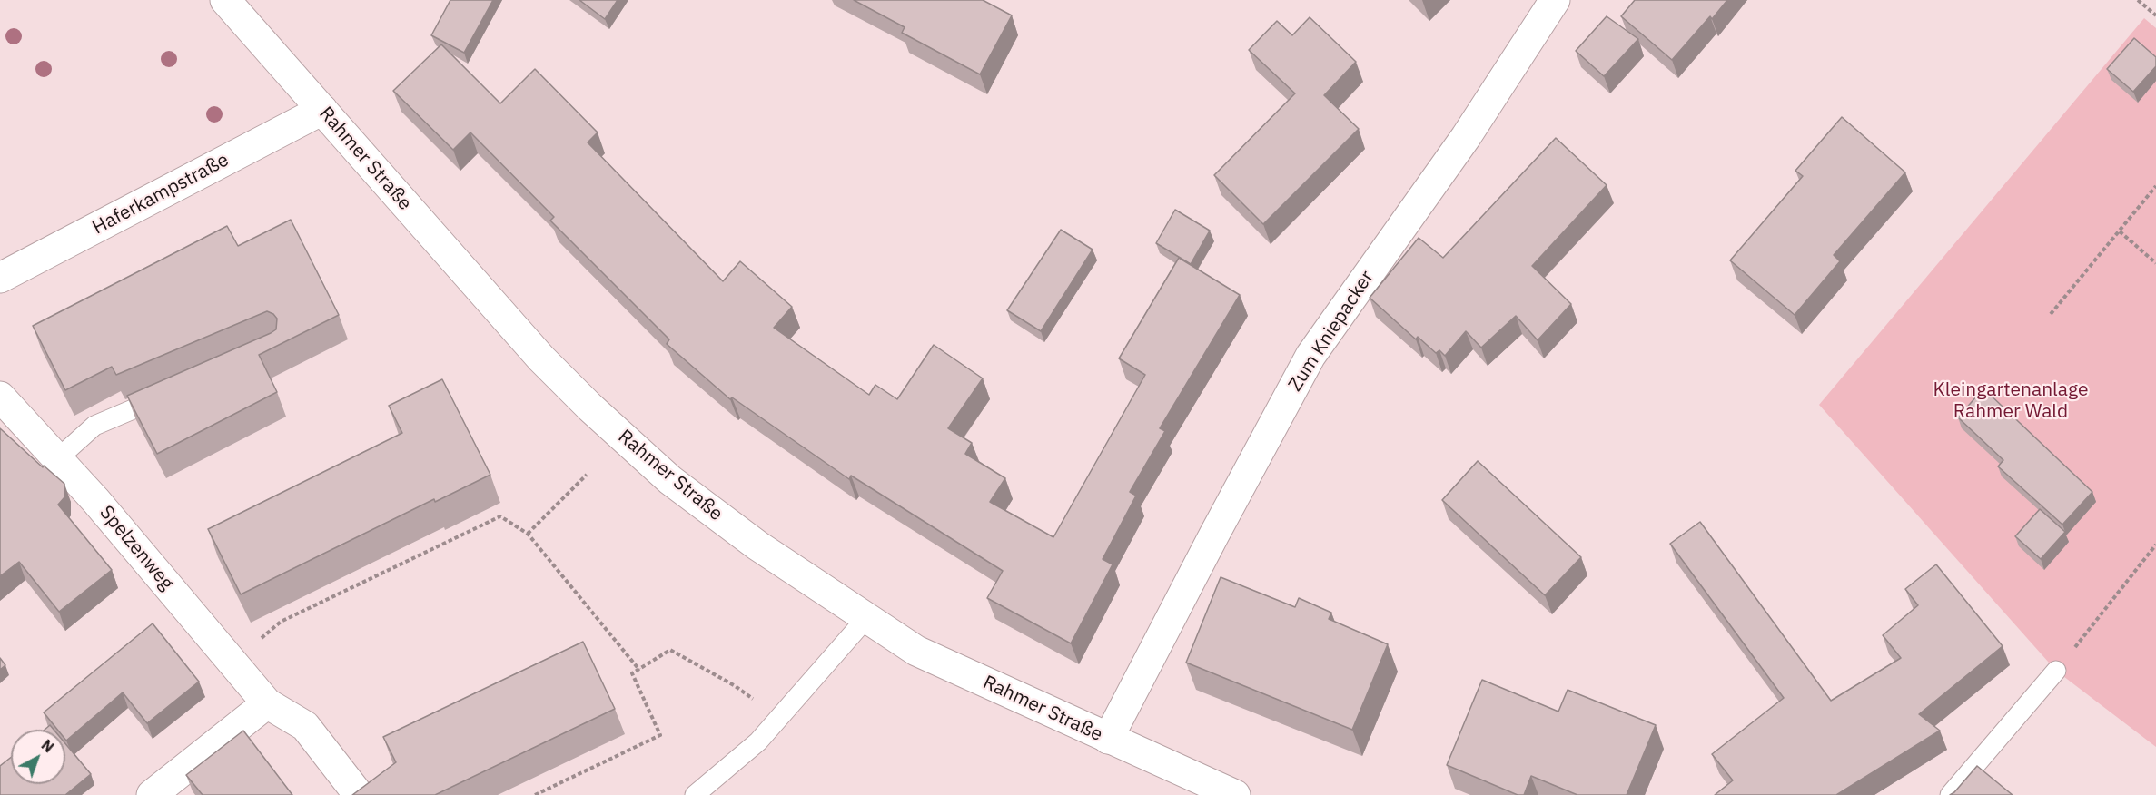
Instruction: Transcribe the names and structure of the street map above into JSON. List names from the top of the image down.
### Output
{
  "streets": {
    "street": [
      "Rahmer Straße",
      "Haferkampstraße",
      "Zum Kniepacker",
      "Spelzenweg"
    ]
  },
  "crossings": [
    ["Rahmer Straße", "Haferkampstraße"],
    ["Rahmer Straße", "Zum Kniepacker"]
  ],
  "parks": ["Kleingartenanlage Rahmer Wald"],
  "north": "top right"
}
